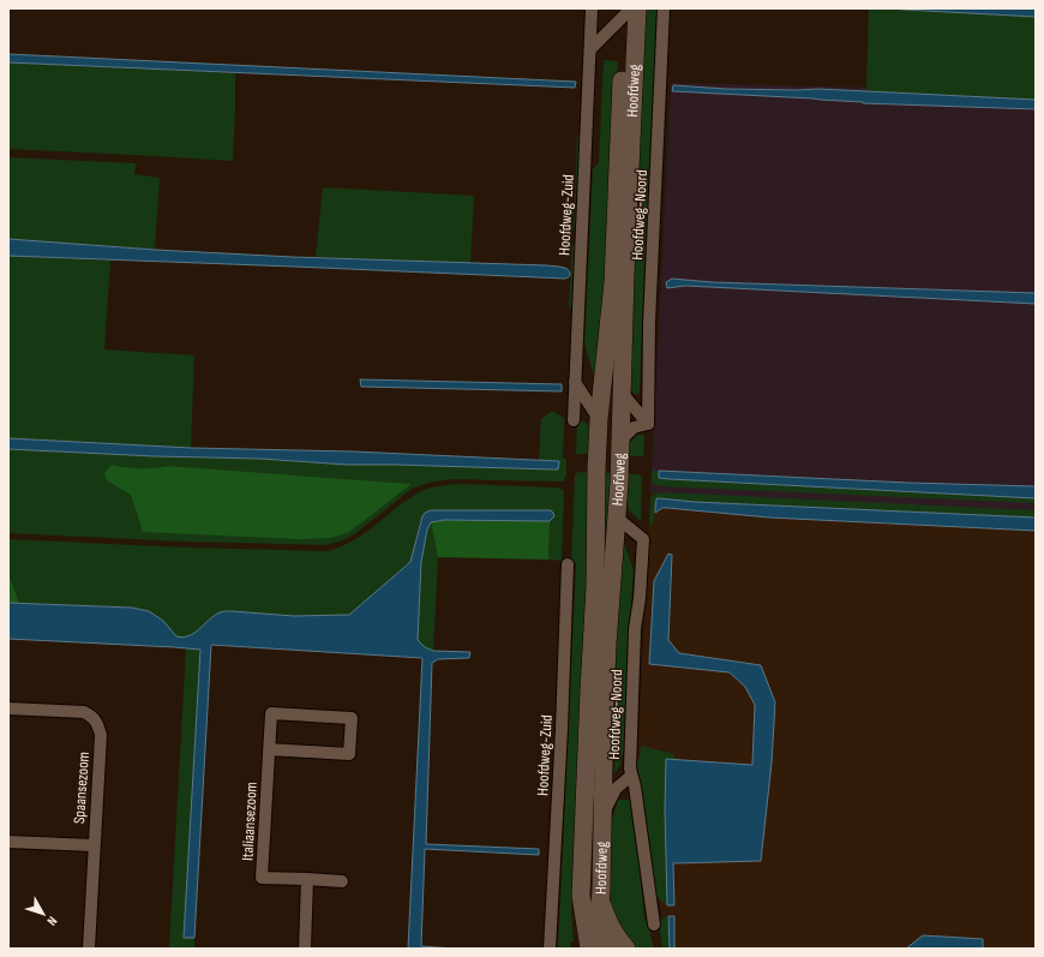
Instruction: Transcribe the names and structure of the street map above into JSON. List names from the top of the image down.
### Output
{
  "streets": {
    "main road": ["Hoofdweg"],
    "street": [
      "Hoofdweg-Zuid",
      "Hoofdweg-Noord",
      "Spaansezoom",
      "Italiaansezoom"
    ]
  },
  "crossings": [
    ["Hoofdweg", "Hoofdweg-Noord"]
  ],
  "north": "bottom right"
}
